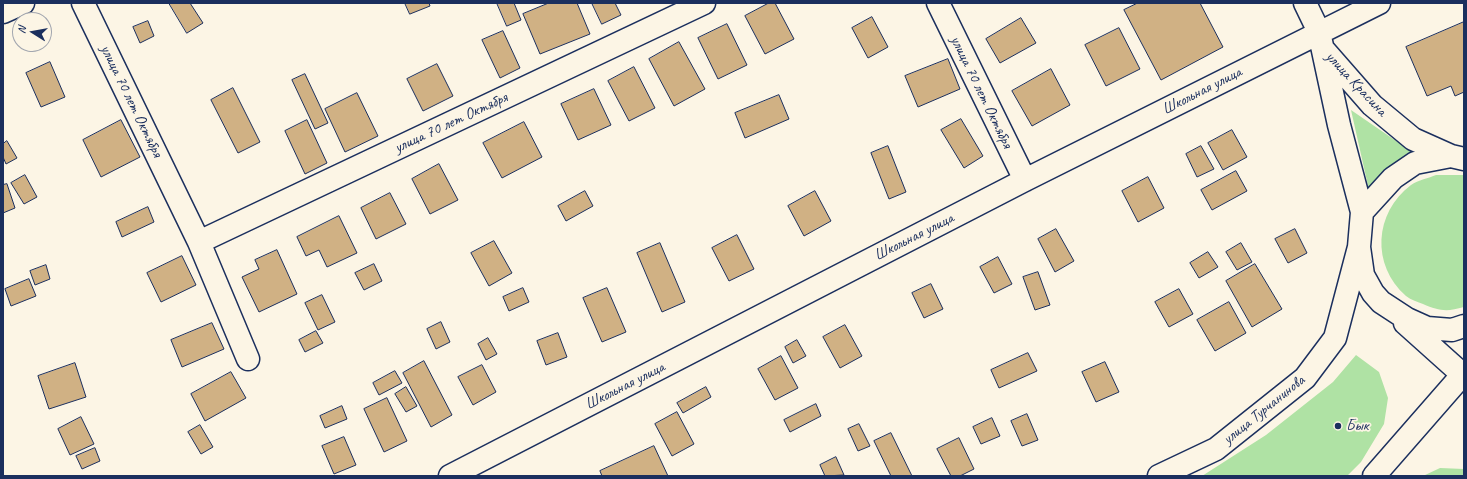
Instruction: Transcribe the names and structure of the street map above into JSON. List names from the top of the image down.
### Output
{
  "streets": {
    "street": [
      "улица Красина",
      "Школьная улица",
      "улица 70 лет Октября",
      "улица Турчанинова"
    ]
  },
  "crossings": [
    ["улица Красина", "Школьная улица"],
    ["Школьная улица", "улица 70 лет Октября"]
  ],
  "places": ["Бык"],
  "north": "left"
}
